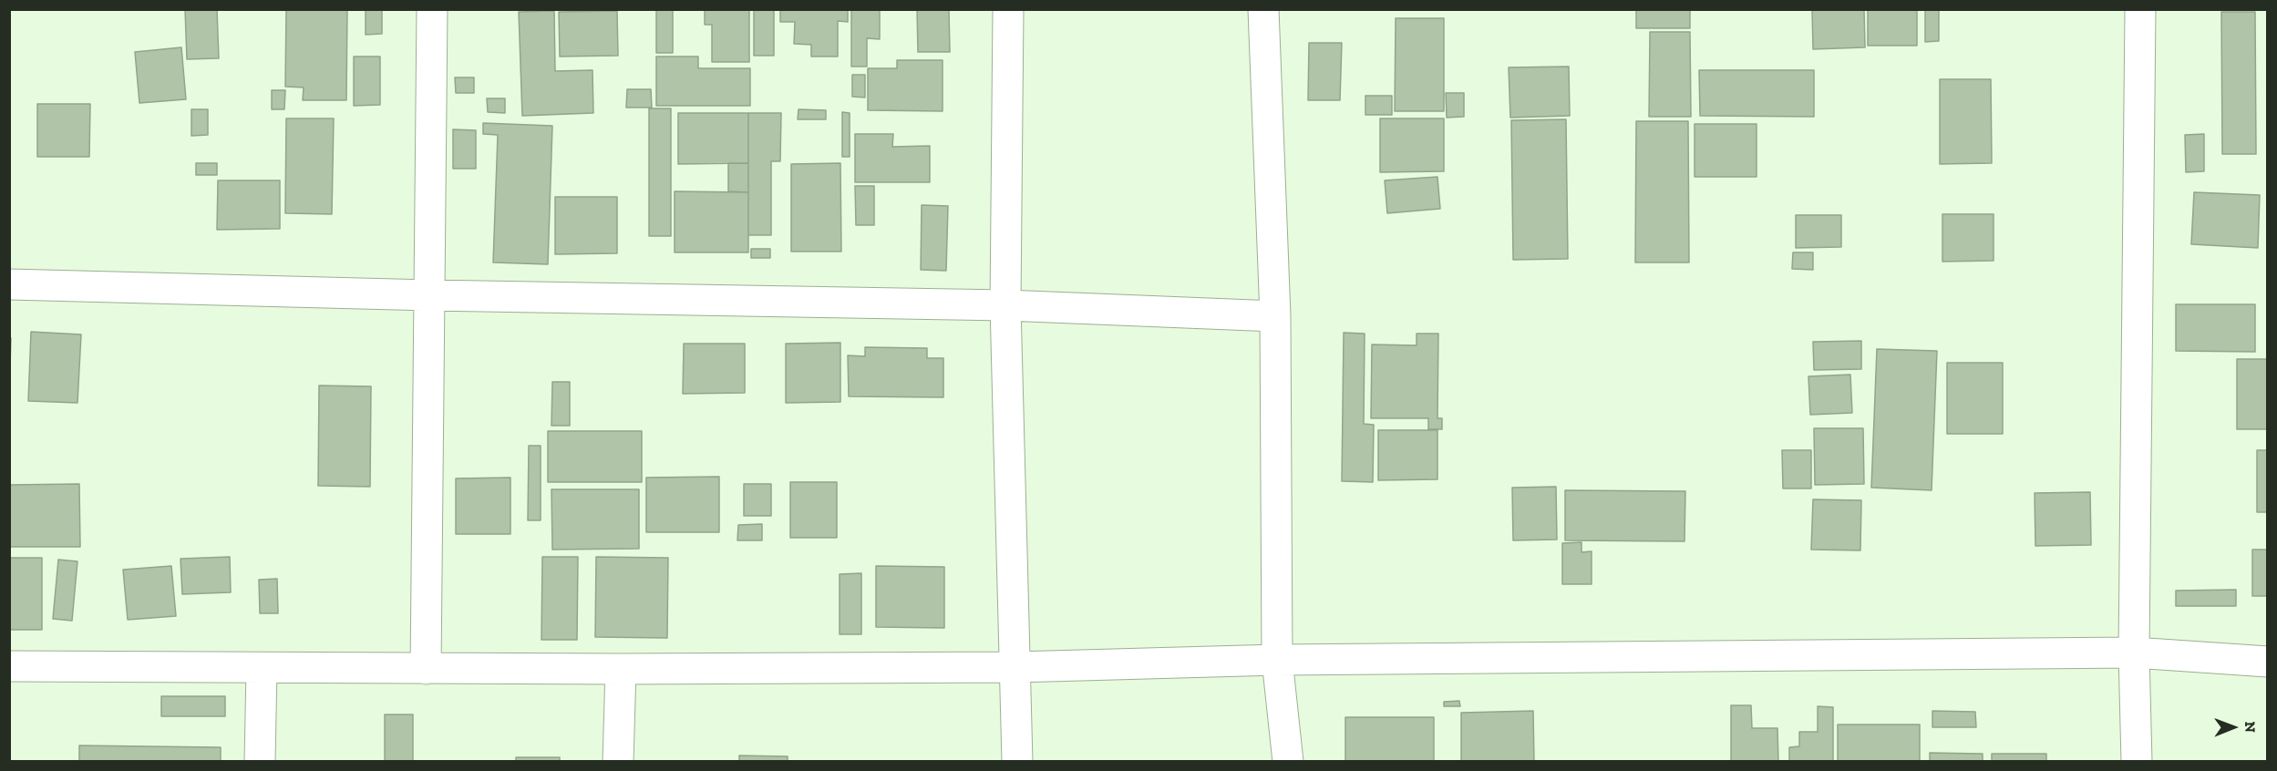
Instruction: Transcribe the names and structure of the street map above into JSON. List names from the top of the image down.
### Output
{
  "north": "right"
}
